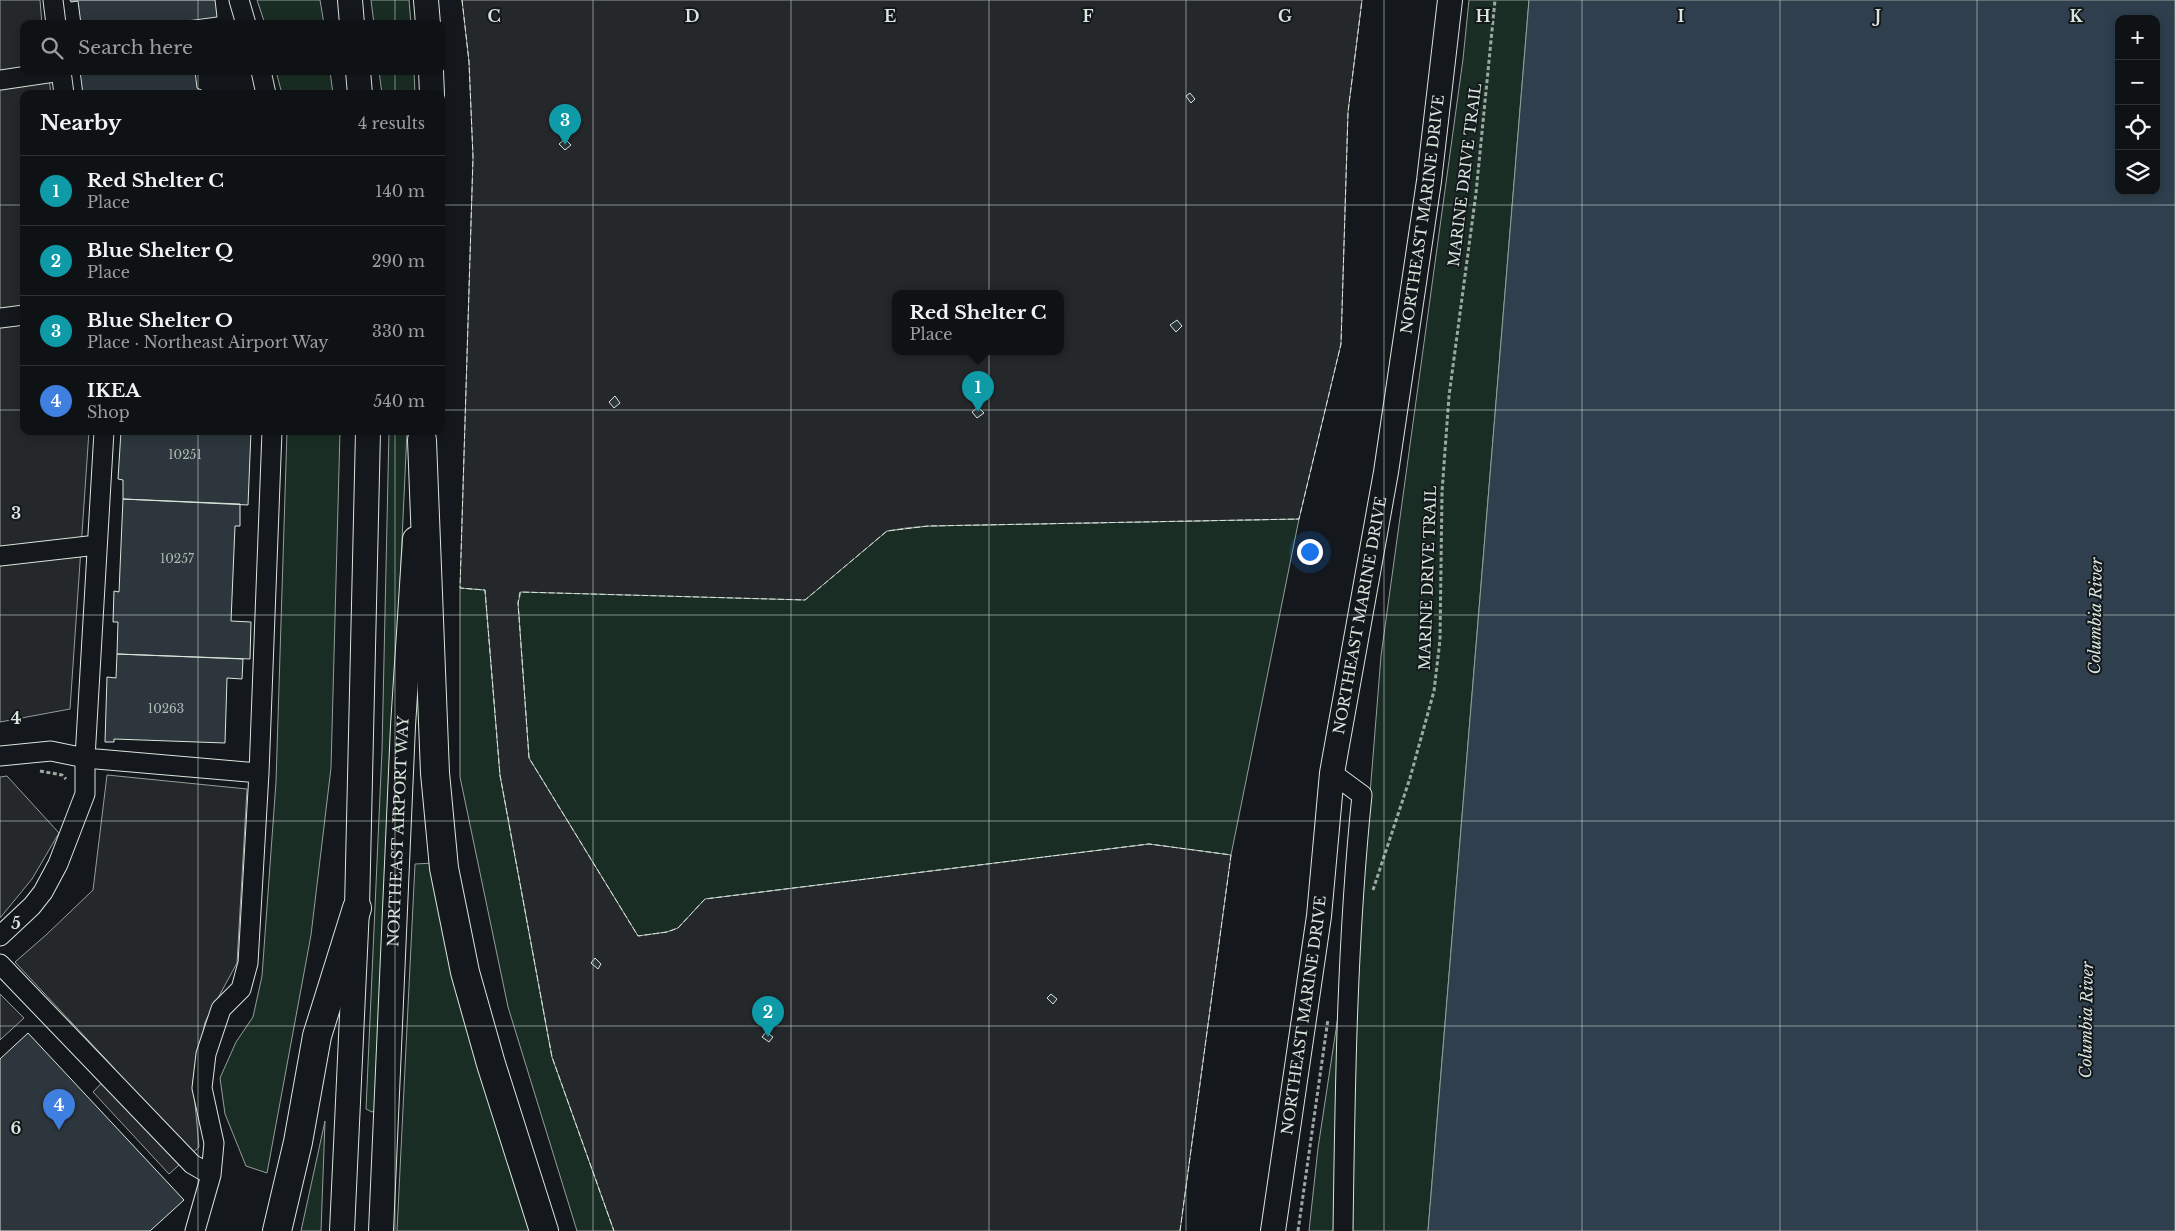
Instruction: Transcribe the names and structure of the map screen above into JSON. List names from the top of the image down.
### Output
{
  "streets": {
    "main road": ["NORTHEAST MARINE DRIVE", "NORTHEAST AIRPORT WAY"],
    "path": ["MARINE DRIVE TRAIL"]
  },
  "water": ["Columbia River"],
  "house_numbers": ["10251", "10257", "10263"],
  "page": {
    "map_buttons": ["+", "−"],
    "search": "Search here",
    "heading": ["Nearby", "4 results"],
    "pins": [
      "3",
      "1",
      "2",
      "4"
    ],
    "list": [
      {
        "mark": "1",
        "name": "Red Shelter C",
        "note": "Place",
        "value": "140 m"
      },
      {
        "mark": "2",
        "name": "Blue Shelter Q",
        "note": "Place",
        "value": "290 m"
      },
      {
        "mark": "3",
        "name": "Blue Shelter O",
        "note": "Place · Northeast Airport Way",
        "value": "330 m"
      },
      {
        "mark": "4",
        "name": "IKEA",
        "note": "Shop",
        "value": "540 m"
      }
    ],
    "popup": ["Red Shelter C", "Place"]
  },
  "grid": {
    "columns": [
      "C",
      "D",
      "E",
      "F",
      "G",
      "H",
      "I",
      "J",
      "K"
    ],
    "rows": [
      "3",
      "4",
      "5",
      "6"
    ]
  }
}
